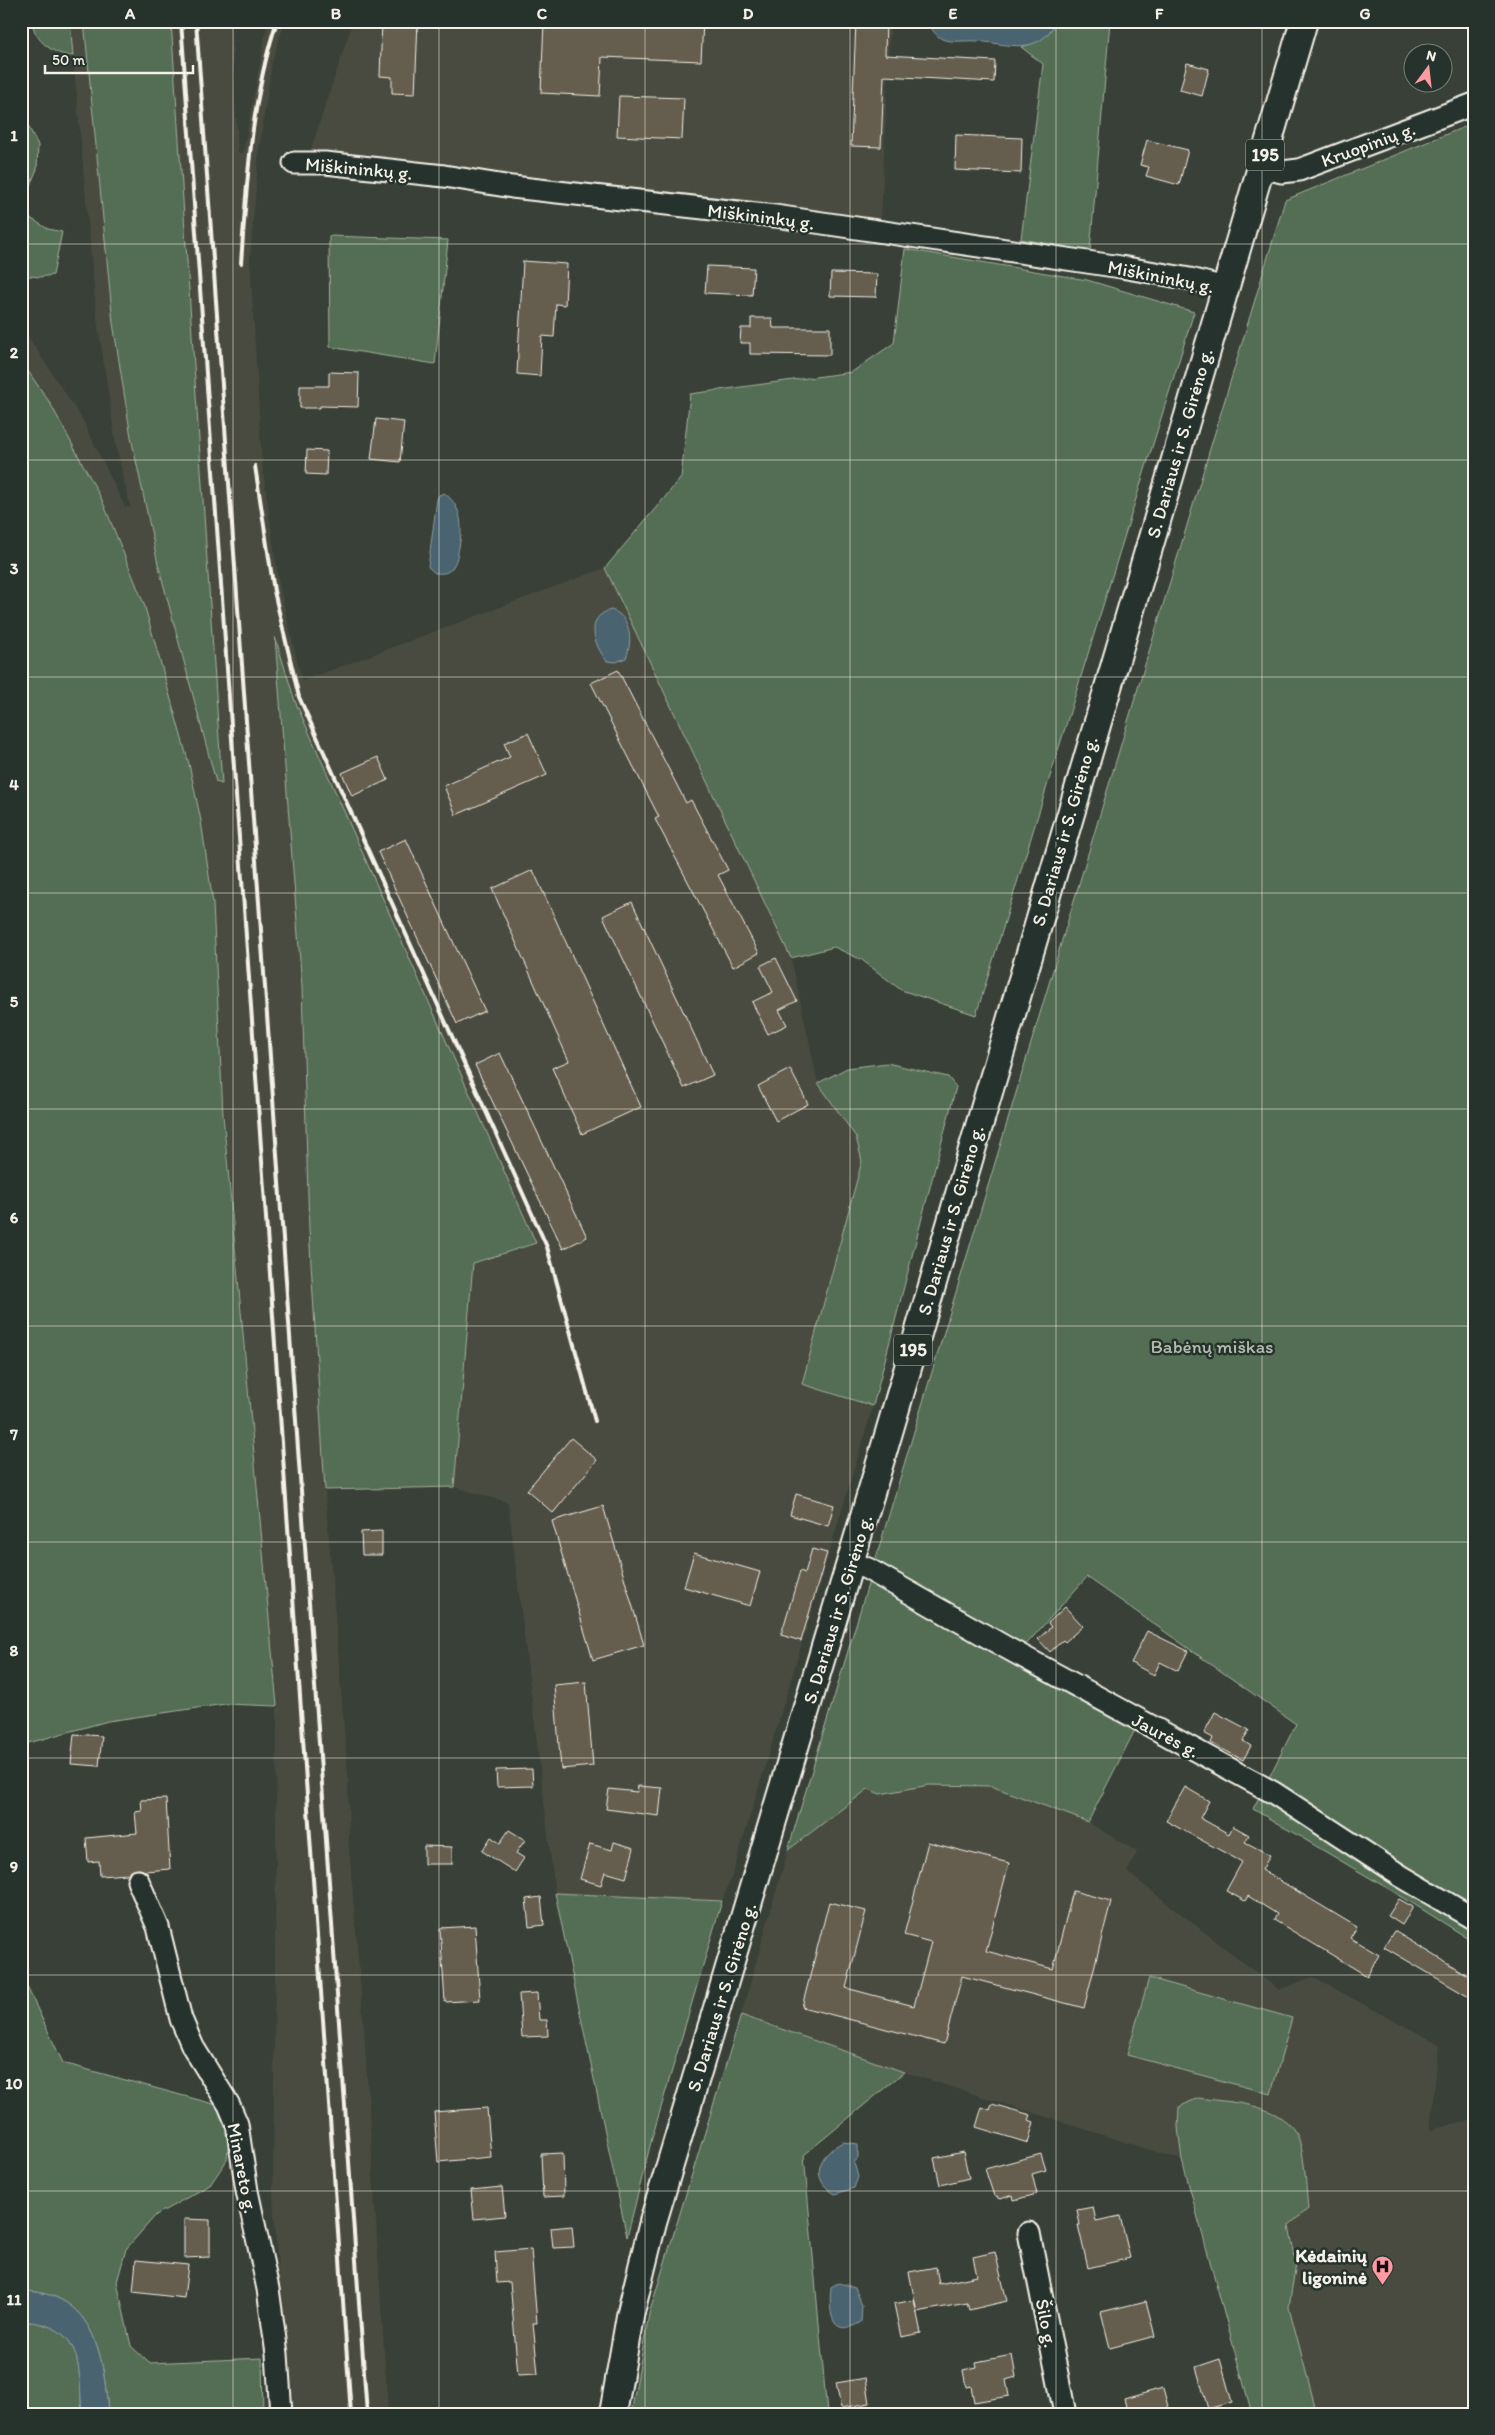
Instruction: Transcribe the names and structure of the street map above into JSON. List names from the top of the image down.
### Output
{
  "streets": {
    "main road": ["195", "S. Dariaus ir S. Girėno g."],
    "street": [
      "Kruopinių g.",
      "Miškininkų g.",
      "Jaurės g.",
      "Minareto g.",
      "Šilo g."
    ]
  },
  "crossings": [
    ["Kruopinių g.", "195"],
    ["195", "Miškininkų g."],
    ["195", "S. Dariaus ir S. Girėno g."],
    ["Miškininkų g.", "S. Dariaus ir S. Girėno g."],
    ["S. Dariaus ir S. Girėno g.", "Jaurės g."]
  ],
  "parks": ["Babėnų miškas"],
  "places": {
    "hospital": ["Kėdainių ligoninė"]
  },
  "scale_bar": "50 m",
  "north": "top",
  "grid": {
    "columns": [
      "A",
      "B",
      "C",
      "D",
      "E",
      "F",
      "G"
    ],
    "rows": [
      "1",
      "2",
      "3",
      "4",
      "5",
      "6",
      "7",
      "8",
      "9",
      "10",
      "11"
    ]
  }
}
